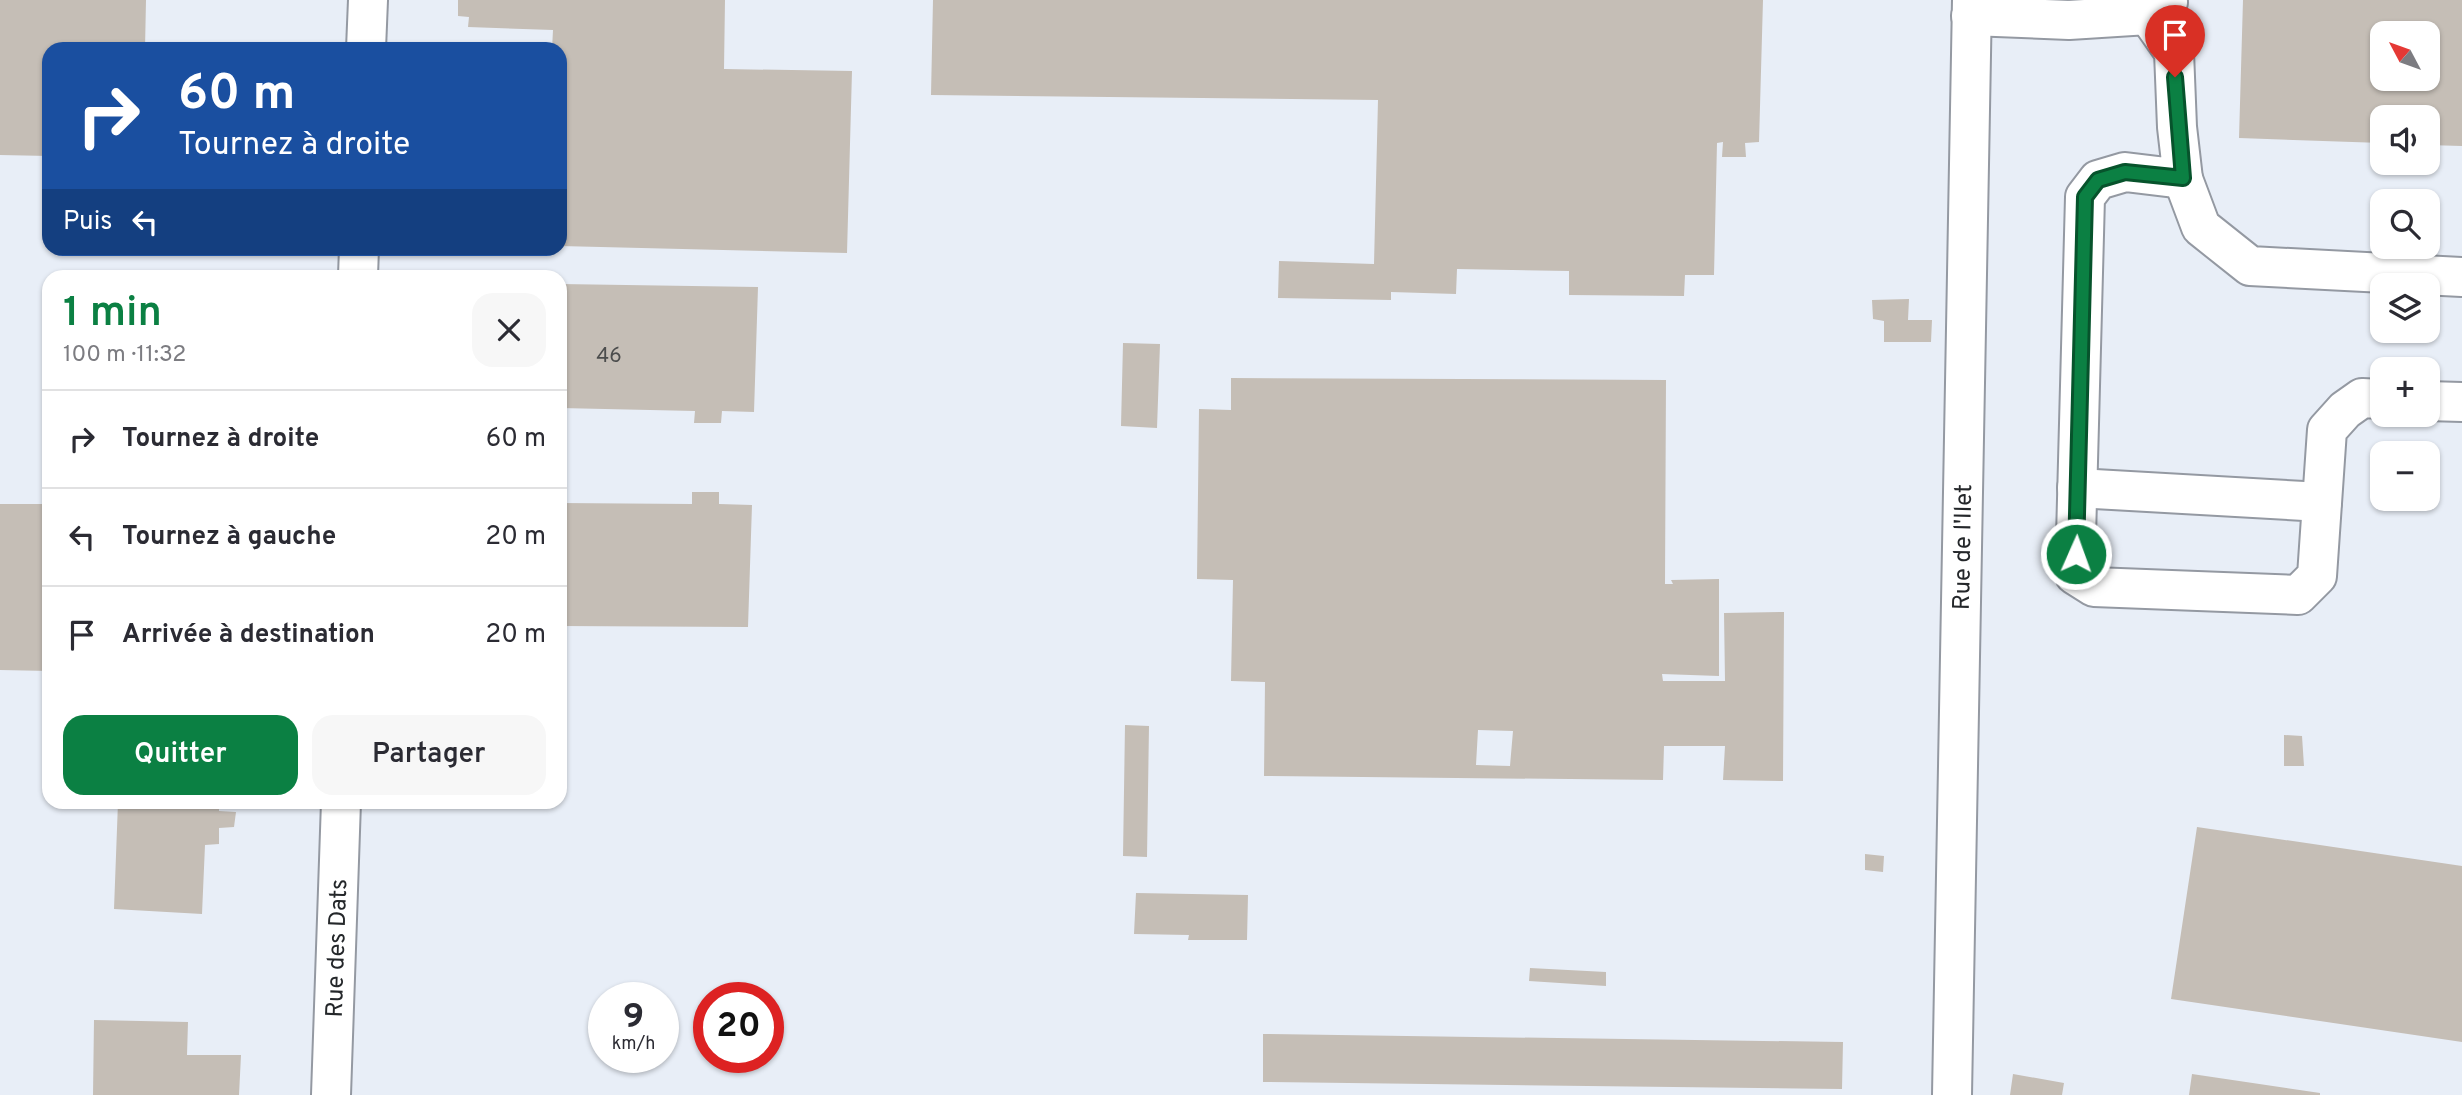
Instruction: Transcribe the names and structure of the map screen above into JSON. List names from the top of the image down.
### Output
{
  "streets": {
    "street": ["Rue de l'Ilet", "Rue des Dats"]
  },
  "house_numbers": ["46"],
  "north": "top left",
  "page": {
    "map_buttons": ["+", "−"],
    "turn": ["60 m", "Tournez à droite"],
    "then": "Puis",
    "heading": ["1 min", "100 m · 11:32"],
    "list": [
      {
        "name": "Tournez à droite",
        "value": "60 m"
      },
      {
        "name": "Tournez à gauche",
        "value": "20 m"
      },
      {
        "name": "Arrivée à destination",
        "value": "20 m"
      }
    ],
    "buttons": ["Quitter", "Partager"],
    "speed": "9 km/h",
    "limit": "20"
  }
}
